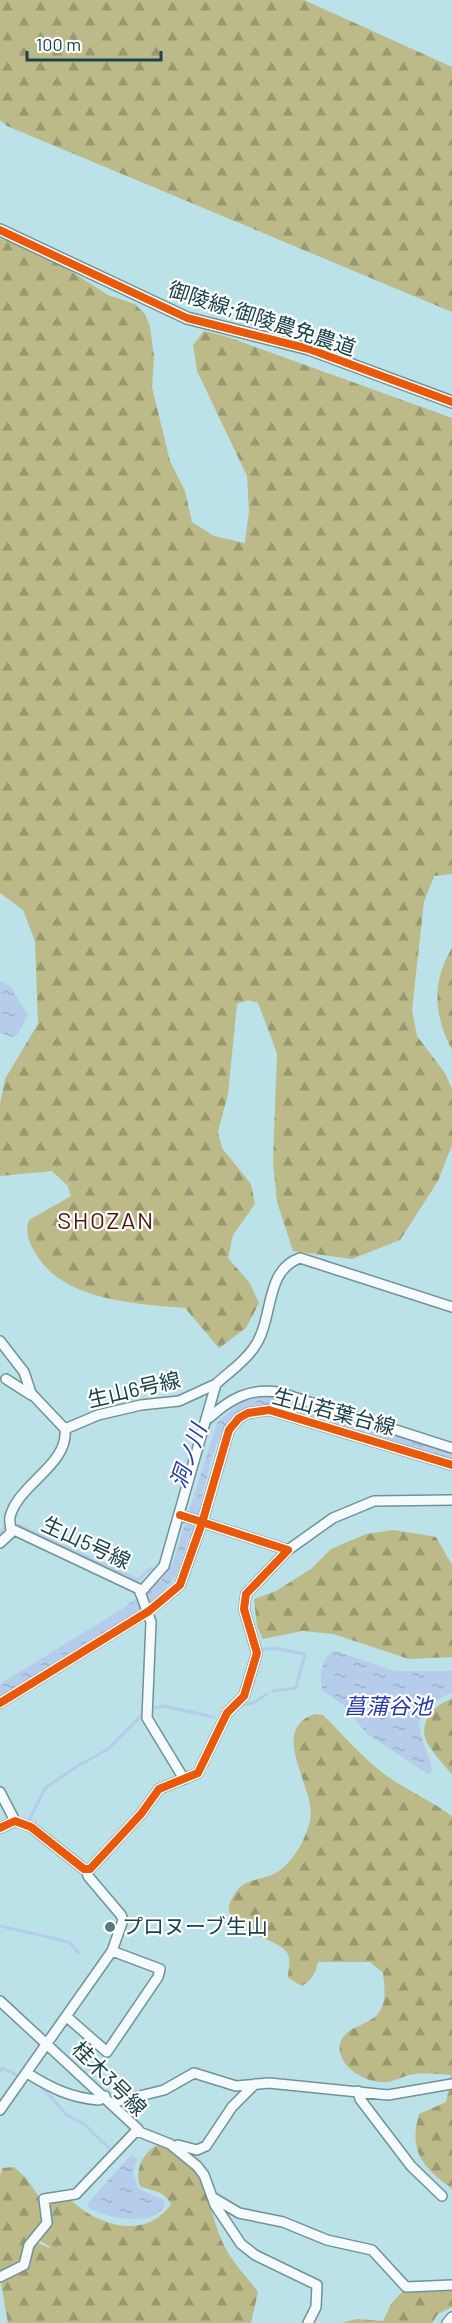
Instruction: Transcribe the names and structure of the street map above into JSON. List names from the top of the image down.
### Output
{
  "streets": {
    "street": [
      "御陵線;御陵農免農道",
      "生山6号線",
      "生山若葉台線",
      "生山5号線",
      "桂木3号線"
    ]
  },
  "crossings": [
    ["生山6号線", "生山5号線"],
    ["生山若葉台線", "生山5号線"]
  ],
  "districts": ["SHOZAN"],
  "water": ["洞ノ川", "菖蒲谷池"],
  "places": ["プロヌーブ生山"],
  "scale_bar": "100 m"
}
